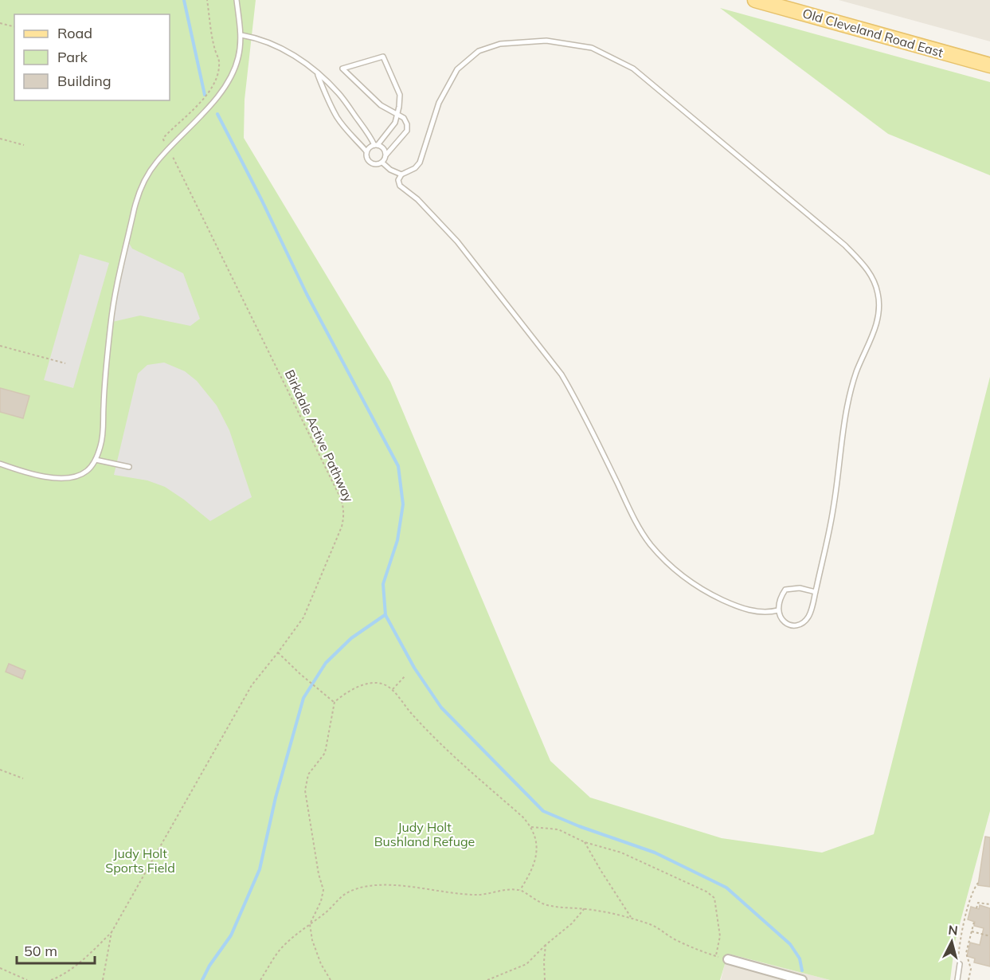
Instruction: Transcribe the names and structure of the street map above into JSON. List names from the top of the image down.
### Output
{
  "streets": {
    "main road": ["Old Cleveland Road East"],
    "path": ["Birkdale Active Pathway"]
  },
  "parks": ["Judy Holt Bushland Refuge", "Judy Holt Sports Field"],
  "legend": ["Road", "Park", "Building"],
  "scale_bar": "50 m",
  "north": "top"
}
